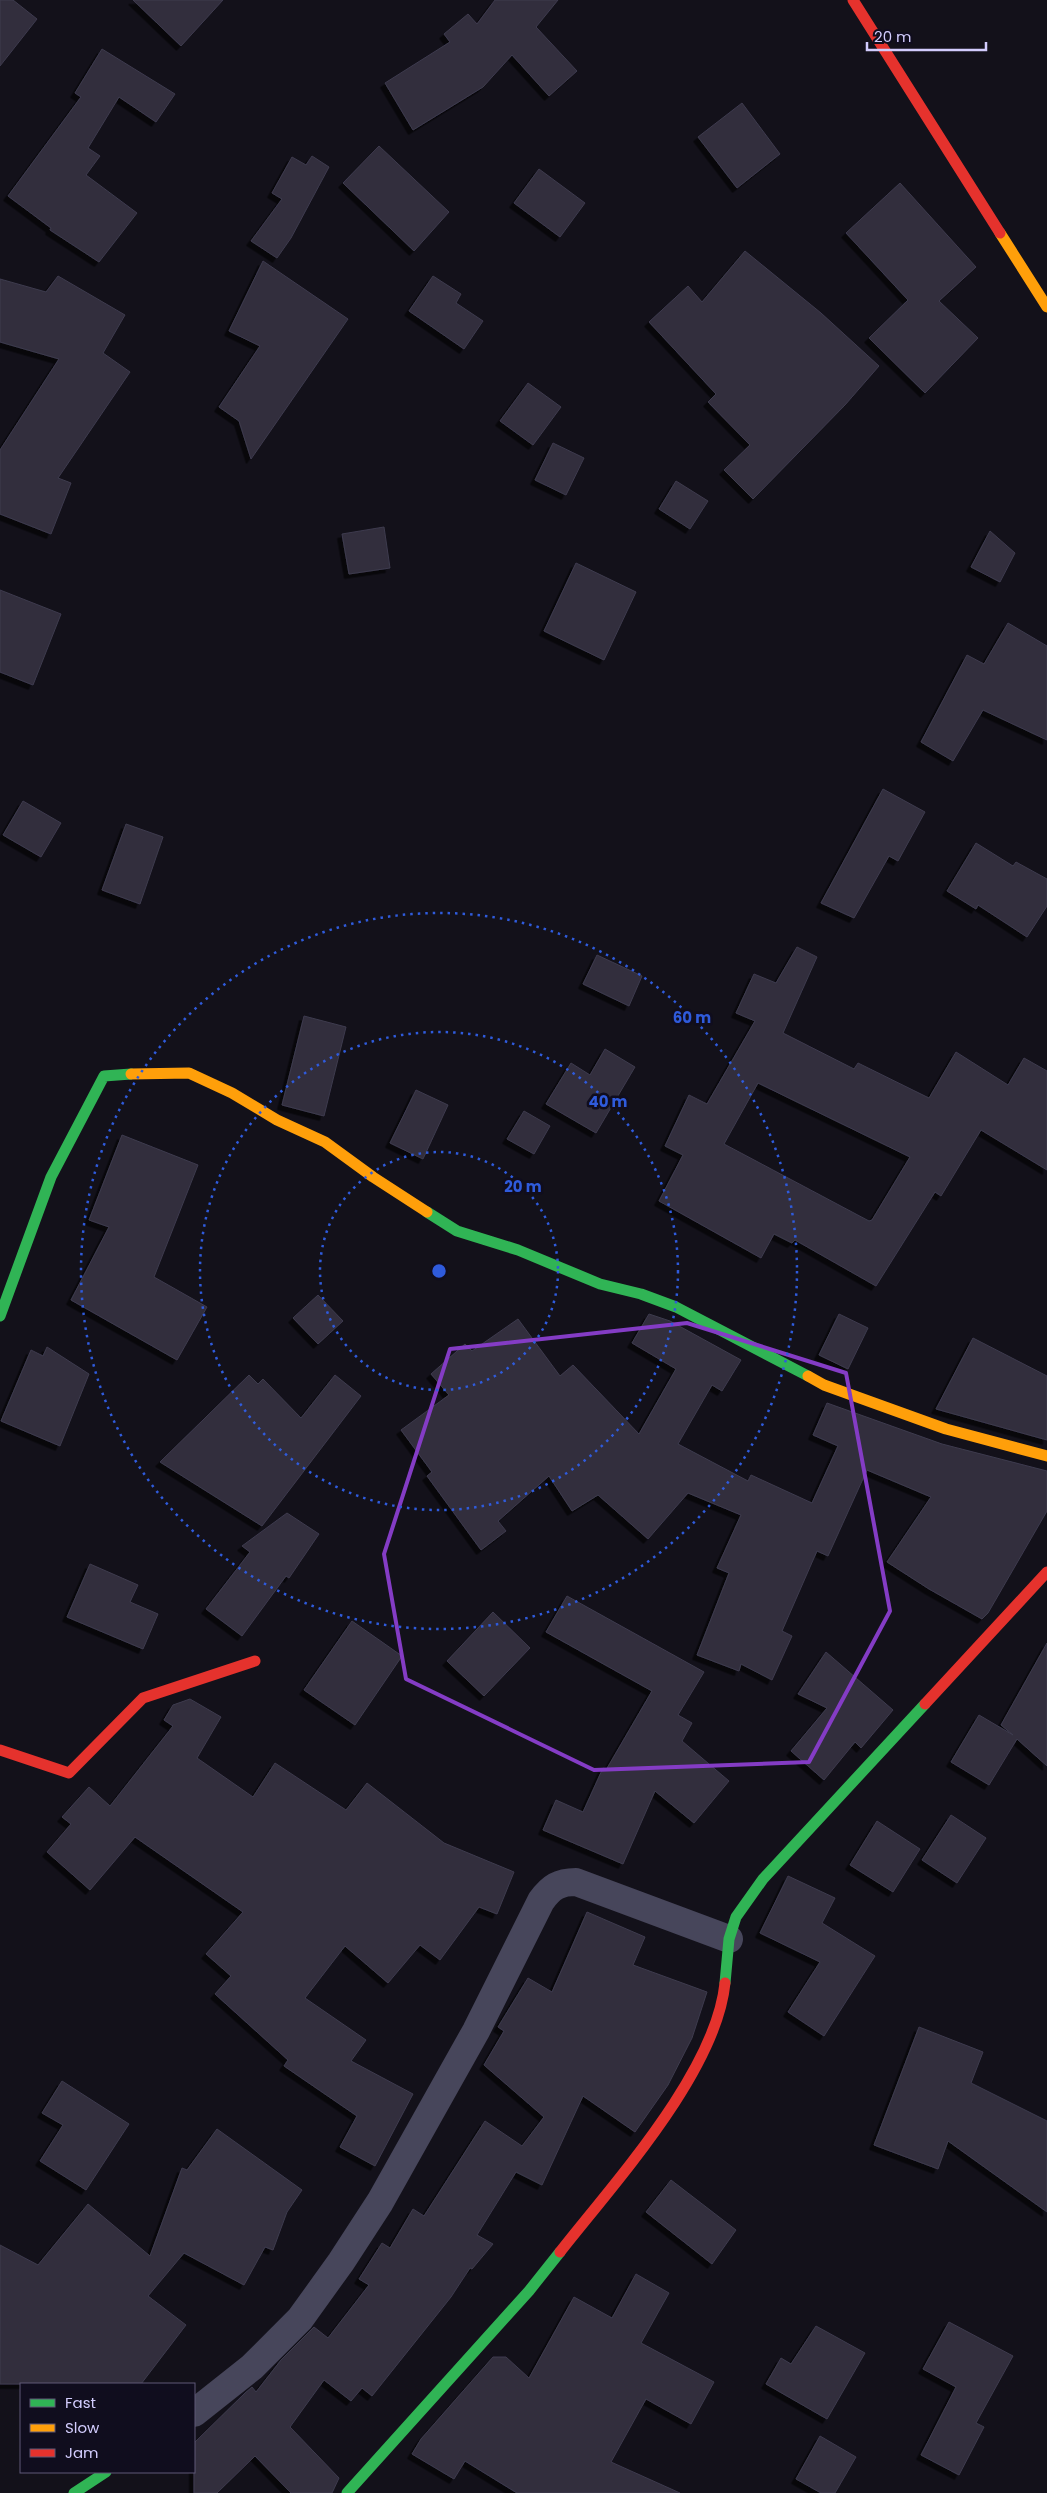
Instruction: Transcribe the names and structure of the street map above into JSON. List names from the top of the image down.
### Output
{
  "legend": ["Fast", "Slow", "Jam"],
  "scale_bar": "20 m",
  "rings": ["60 m", "40 m", "20 m"]
}
